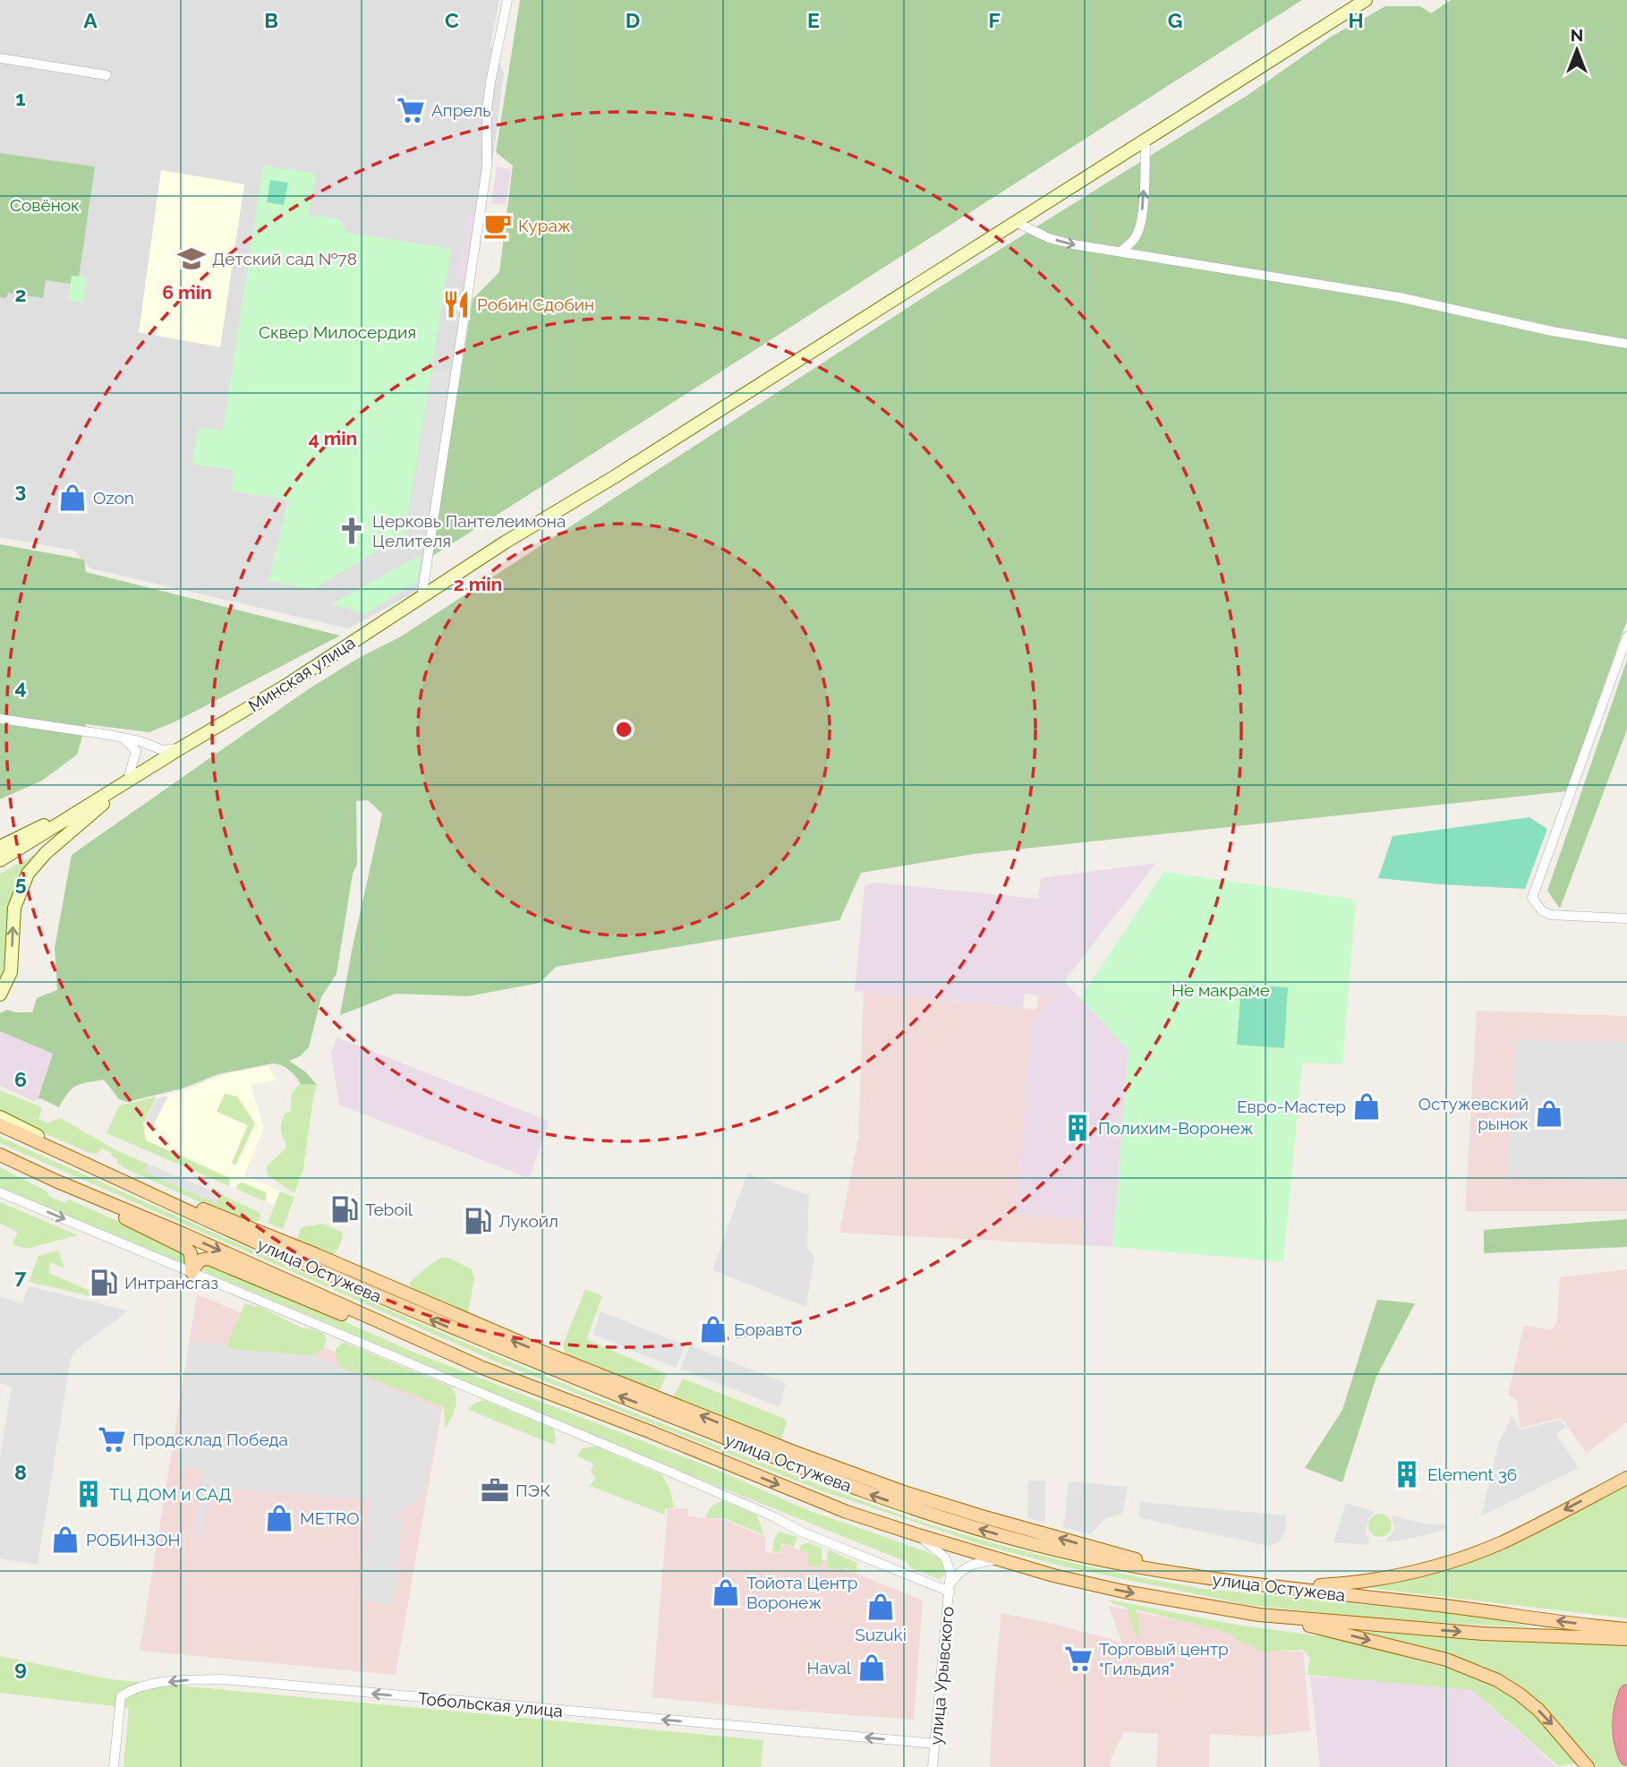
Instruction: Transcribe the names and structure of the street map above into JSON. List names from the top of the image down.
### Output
{
  "streets": {
    "main road": ["улица Остужева"],
    "street": ["Минская улица", "улица Урывского", "Тобольская улица"]
  },
  "crossings": [
    ["улица Урывского", "Тобольская улица"]
  ],
  "one_way": ["Тобольская улица"],
  "parks": ["Совёнок", "Сквер Милосердия", "Не макраме"],
  "places": {
    "supermarket": ["Апрель", "Продсклад Победа", "Торговый центр \"Гильдия\""],
    "cafe": ["Кураж"],
    "school or university": ["Детский сад №78"],
    "restaurant": ["Робин Сдобин"],
    "shop": [
      "Ozon",
      "Евро-Мастер",
      "Остужевский рынок",
      "Боравто",
      "METRO",
      "РОБИНЗОН",
      "Тойота Центр Воронеж",
      "Suzuki",
      "Haval"
    ],
    "church": ["Церковь Пантелеимона Целителя"],
    "building": ["Полихим-Воронеж", "Element 36", "ТЦ ДОМ и САД"],
    "fuel station": ["Teboil", "Лукойл", "Интрансгаз"],
    "office": ["ПЭК"]
  },
  "north": "top",
  "grid": {
    "columns": [
      "A",
      "B",
      "C",
      "D",
      "E",
      "F",
      "G",
      "H"
    ],
    "rows": [
      "1",
      "2",
      "3",
      "4",
      "5",
      "6",
      "7",
      "8",
      "9"
    ]
  },
  "rings": ["6 min", "4 min", "2 min"]
}
